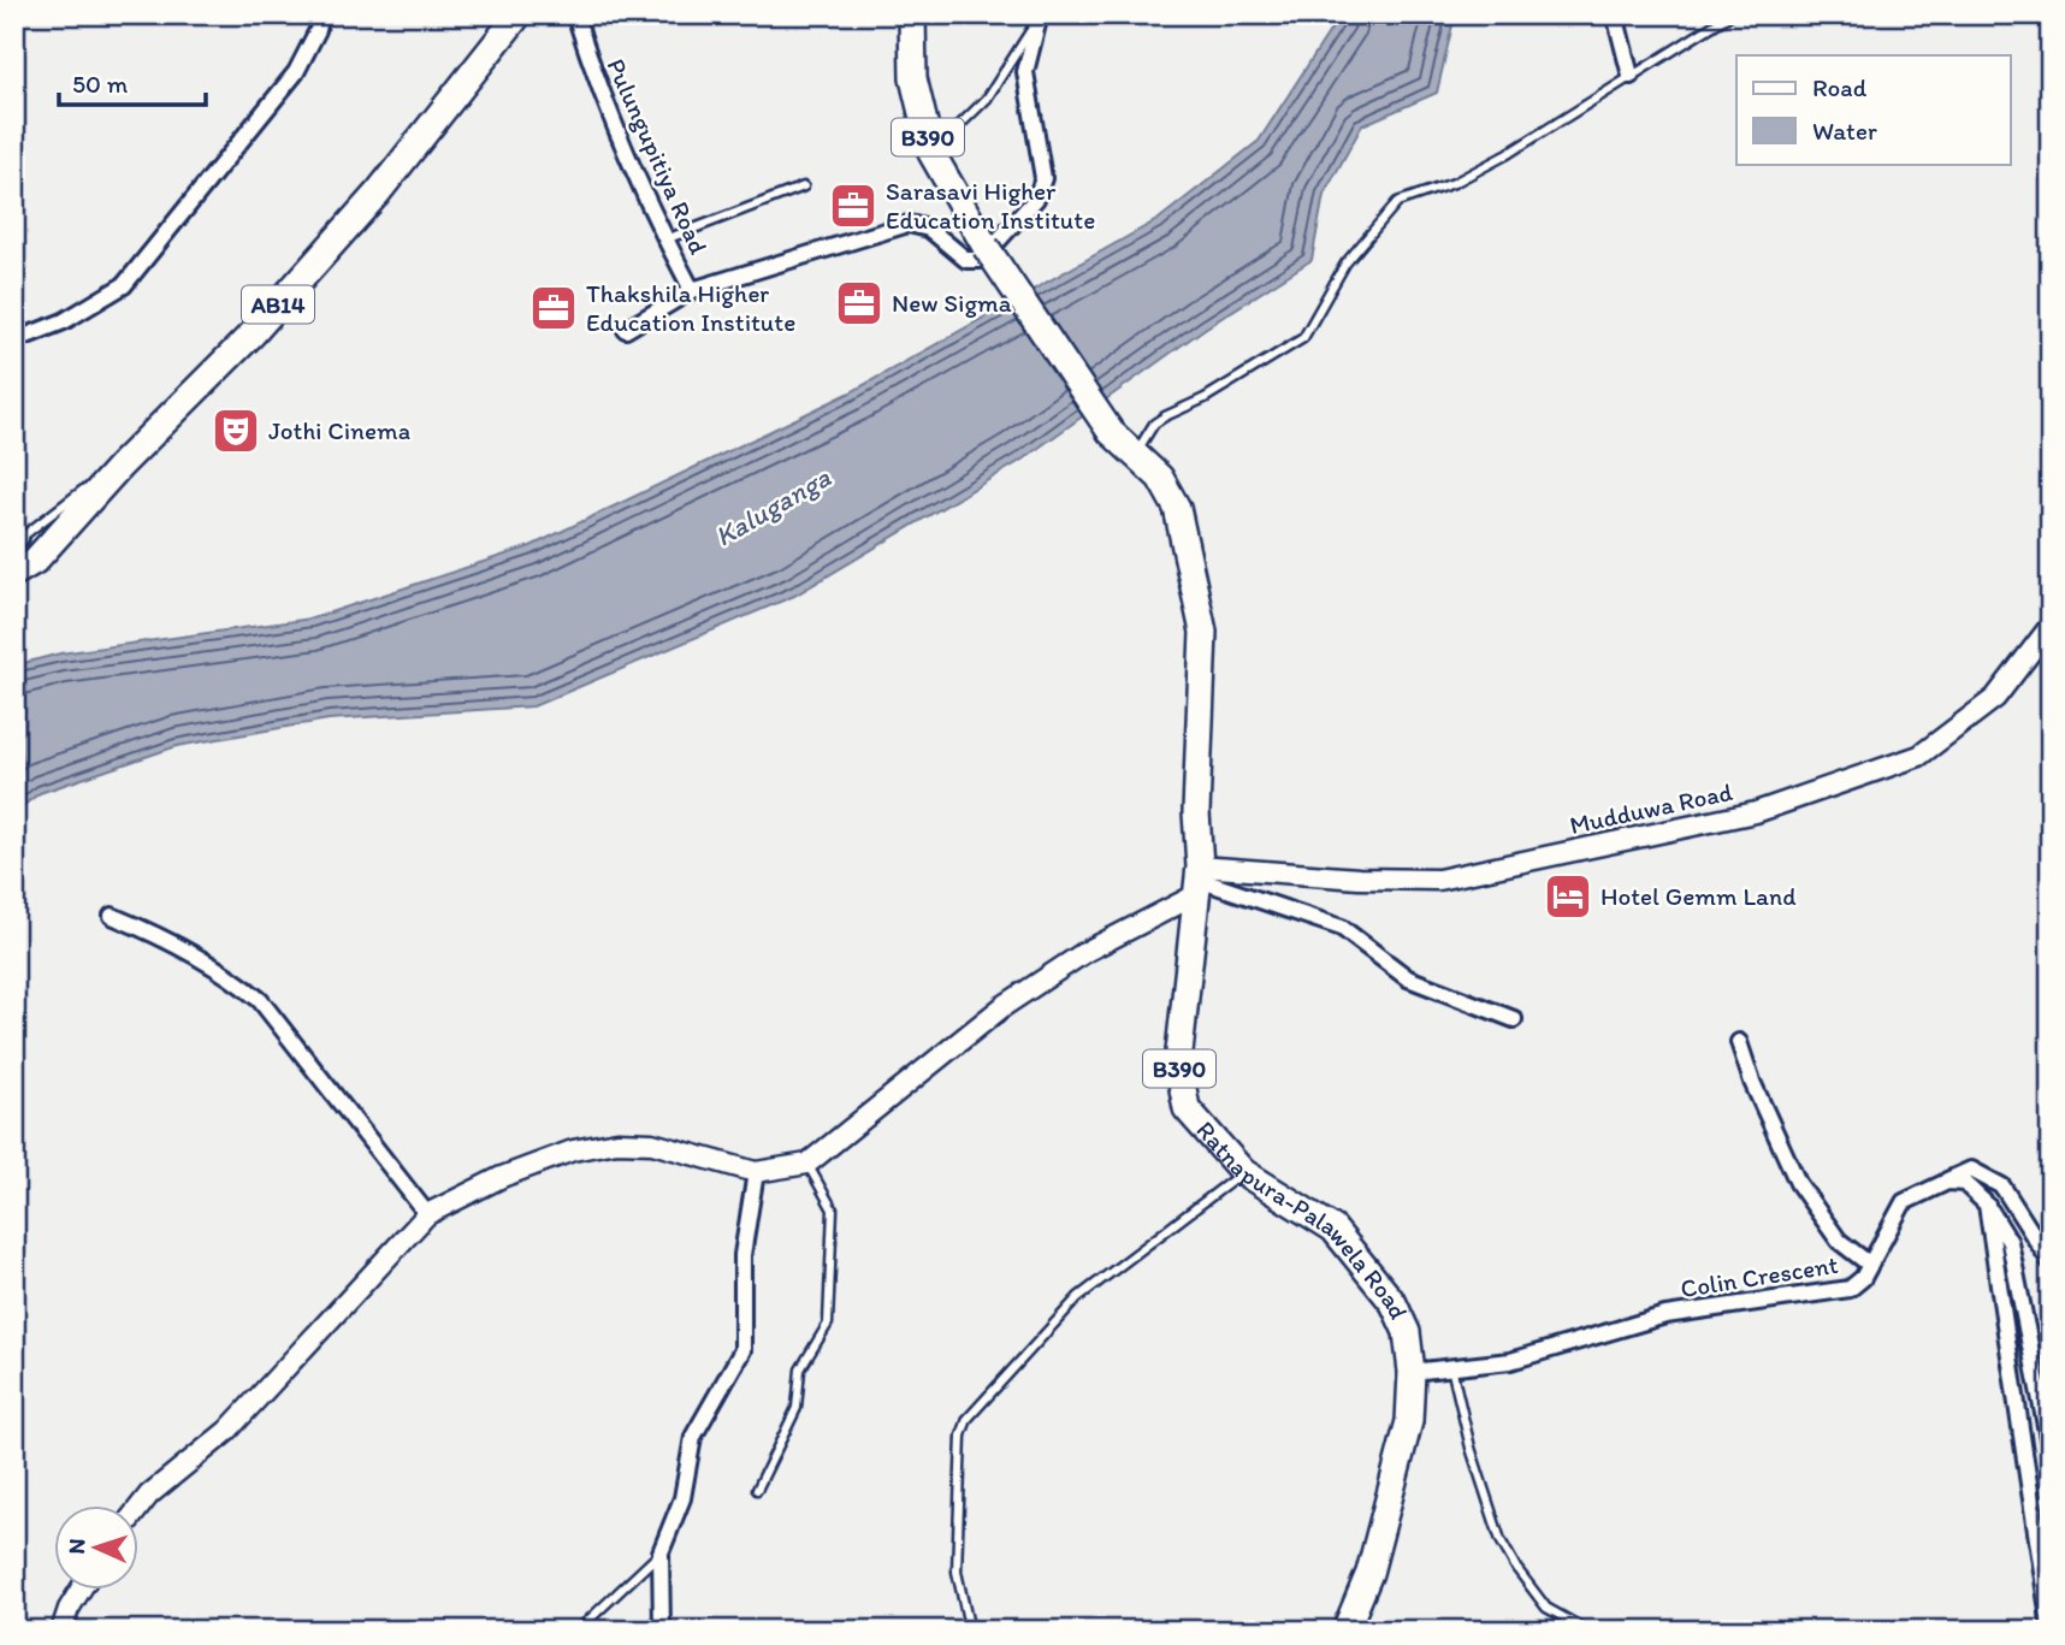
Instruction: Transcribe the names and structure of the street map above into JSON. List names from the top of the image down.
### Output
{
  "streets": {
    "main road": ["B390", "AB14", "Ratnapura-Palawela Road"],
    "street": ["Pulungupitiya Road", "Mudduwa Road", "Colin Crescent"]
  },
  "crossings": [
    ["B390", "Ratnapura-Palawela Road"],
    ["Mudduwa Road", "Ratnapura-Palawela Road"],
    ["Ratnapura-Palawela Road", "Colin Crescent"]
  ],
  "water": ["Kaluganga"],
  "places": {
    "office": ["Sarasavi Higher Education Institute", "New Sigma", "Thakshila Higher Education Institute"],
    "theatre": ["Jothi Cinema"],
    "hotel": ["Hotel Gemm Land"]
  },
  "legend": ["Road", "Water"],
  "scale_bar": "50 m",
  "north": "left"
}
